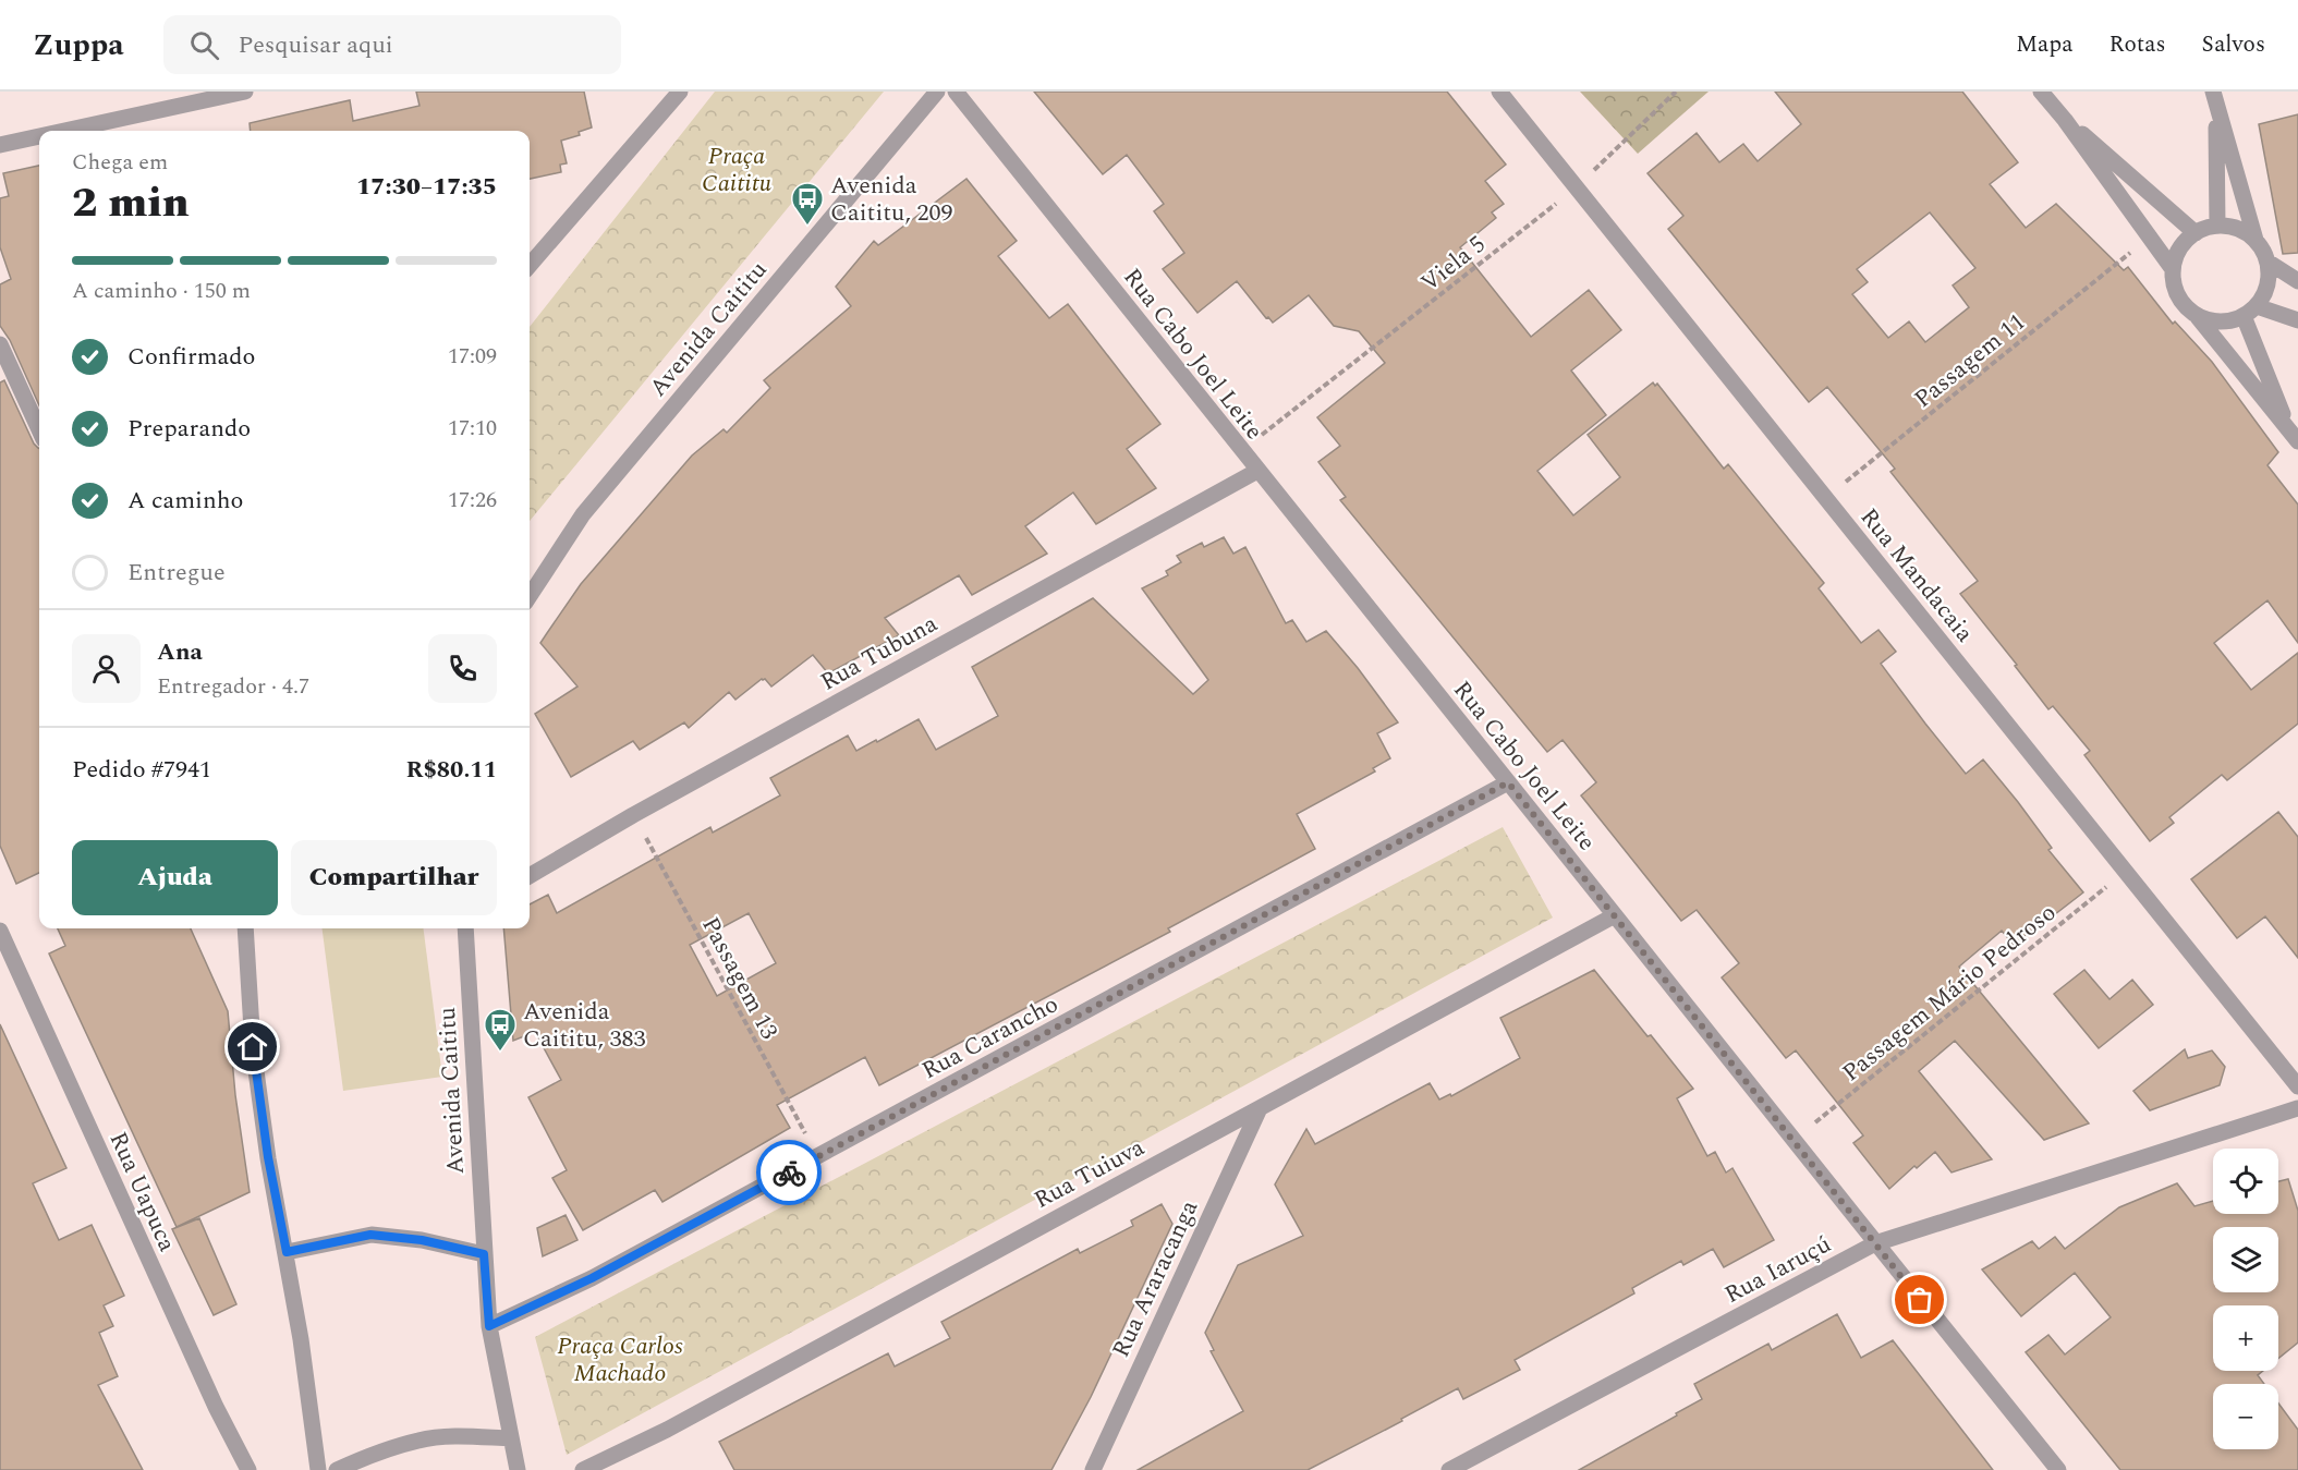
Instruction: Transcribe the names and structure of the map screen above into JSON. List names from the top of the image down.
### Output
{
  "streets": {
    "street": [
      "Avenida Caititu",
      "Rua Cabo Joel Leite",
      "Rua Mandacaia",
      "Rua Tubuna",
      "Rua Carancho",
      "Rua Tuiuva",
      "Rua Uapuca",
      "Rua Iaruçú",
      "Rua Araracanga"
    ],
    "path": [
      "Viela 5",
      "Passagem 11",
      "Passagem 13",
      "Passagem Mário Pedroso"
    ]
  },
  "crossings": [
    ["Viela 5", "Rua Cabo Joel Leite"],
    ["Viela 5", "Rua Mandacaia"],
    ["Avenida Caititu", "Rua Carancho"],
    ["Rua Cabo Joel Leite", "Rua Tubuna"],
    ["Rua Cabo Joel Leite", "Passagem Mário Pedroso"],
    ["Rua Cabo Joel Leite", "Rua Carancho"],
    ["Rua Cabo Joel Leite", "Rua Tuiuva"],
    ["Rua Cabo Joel Leite", "Rua Iaruçú"],
    ["Passagem 11", "Rua Mandacaia"],
    ["Rua Mandacaia", "Passagem Mário Pedroso"],
    ["Rua Tubuna", "Passagem 13"],
    ["Passagem 13", "Rua Carancho"],
    ["Rua Tuiuva", "Rua Araracanga"]
  ],
  "parks": ["Praça Caititu", "Praça Carlos Machado"],
  "places": {
    "bus stop": ["Avenida Caititu, 209", "Avenida Caititu, 383"]
  },
  "page": {
    "header": "Zuppa",
    "search": "Pesquisar aqui",
    "nav": ["Mapa", "Rotas", "Salvos"],
    "heading": ["2 min", "Chega em", "17:30–17:35"],
    "panel": [
      "Ana",
      "Entregador · 4.7",
      "Pedido #7941",
      "R$80.11"
    ],
    "bar": "A caminho · 150 m",
    "list": [
      ["Confirmado", "17:09"],
      ["Preparando", "17:10"],
      ["A caminho", "17:26"],
      "Entregue"
    ],
    "buttons": ["Ajuda", "Compartilhar"],
    "map_buttons": ["+", "−"]
  }
}
